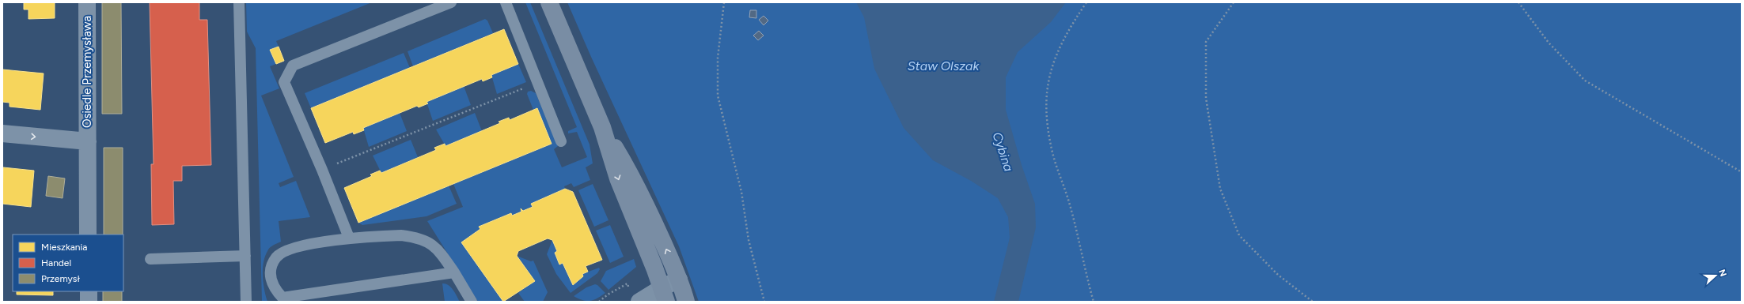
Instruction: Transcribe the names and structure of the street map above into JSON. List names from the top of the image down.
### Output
{
  "streets": {
    "street": ["Osiedle Przemysława"]
  },
  "water": ["Staw Olszak", "Cybina"],
  "legend": ["Mieszkania", "Handel", "Przemysł"],
  "north": "right"
}
